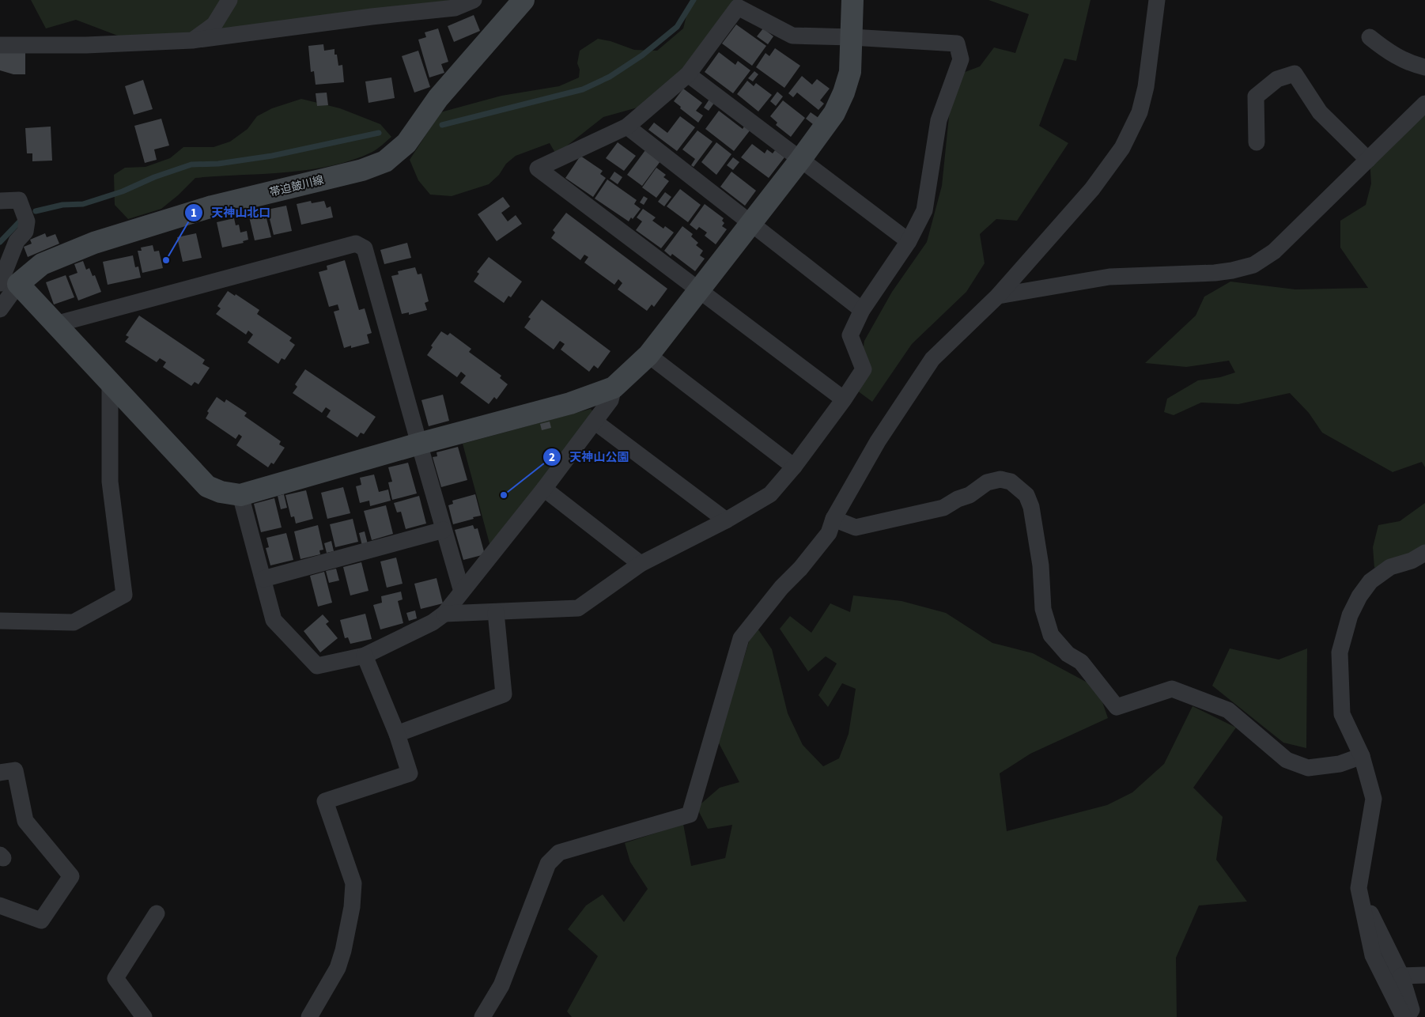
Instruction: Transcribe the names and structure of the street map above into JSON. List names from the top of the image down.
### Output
{
  "streets": {
    "street": ["帯迫皷川線"]
  },
  "places": ["天神山北口", "天神山公園"]
}
